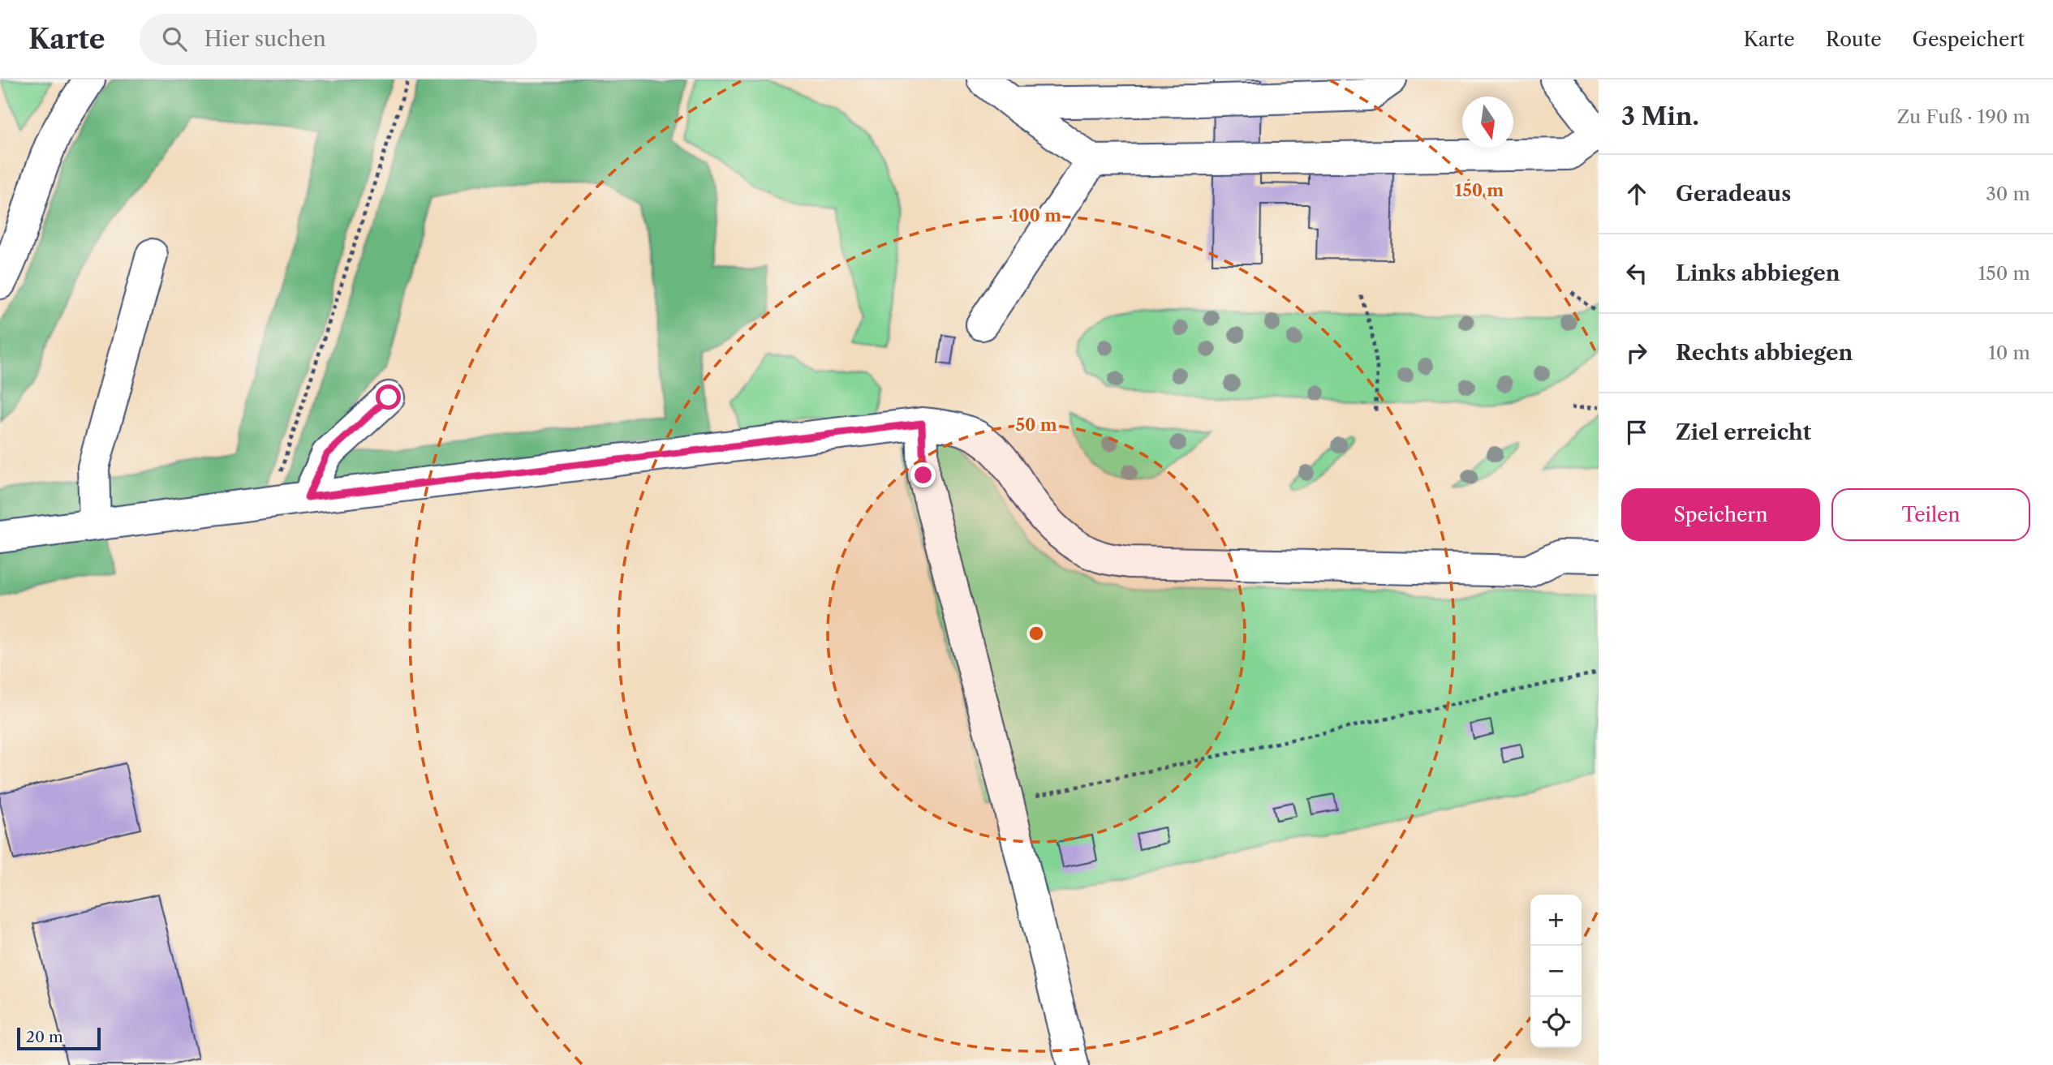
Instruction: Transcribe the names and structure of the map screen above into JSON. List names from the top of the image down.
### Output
{
  "scale_bar": "20 m",
  "north": "bottom",
  "page": {
    "header": "Karte",
    "search": "Hier suchen",
    "nav": ["Karte", "Route", "Gespeichert"],
    "heading": ["3 Min.", "Zu Fuß · 190 m"],
    "list": [
      ["Geradeaus", "30 m"],
      ["Links abbiegen", "150 m"],
      ["Rechts abbiegen", "10 m"],
      "Ziel erreicht"
    ],
    "buttons": ["Speichern", "Teilen"],
    "map_buttons": ["+", "−"],
    "scale": "20 m"
  },
  "rings": ["150 m", "100 m", "50 m"]
}
